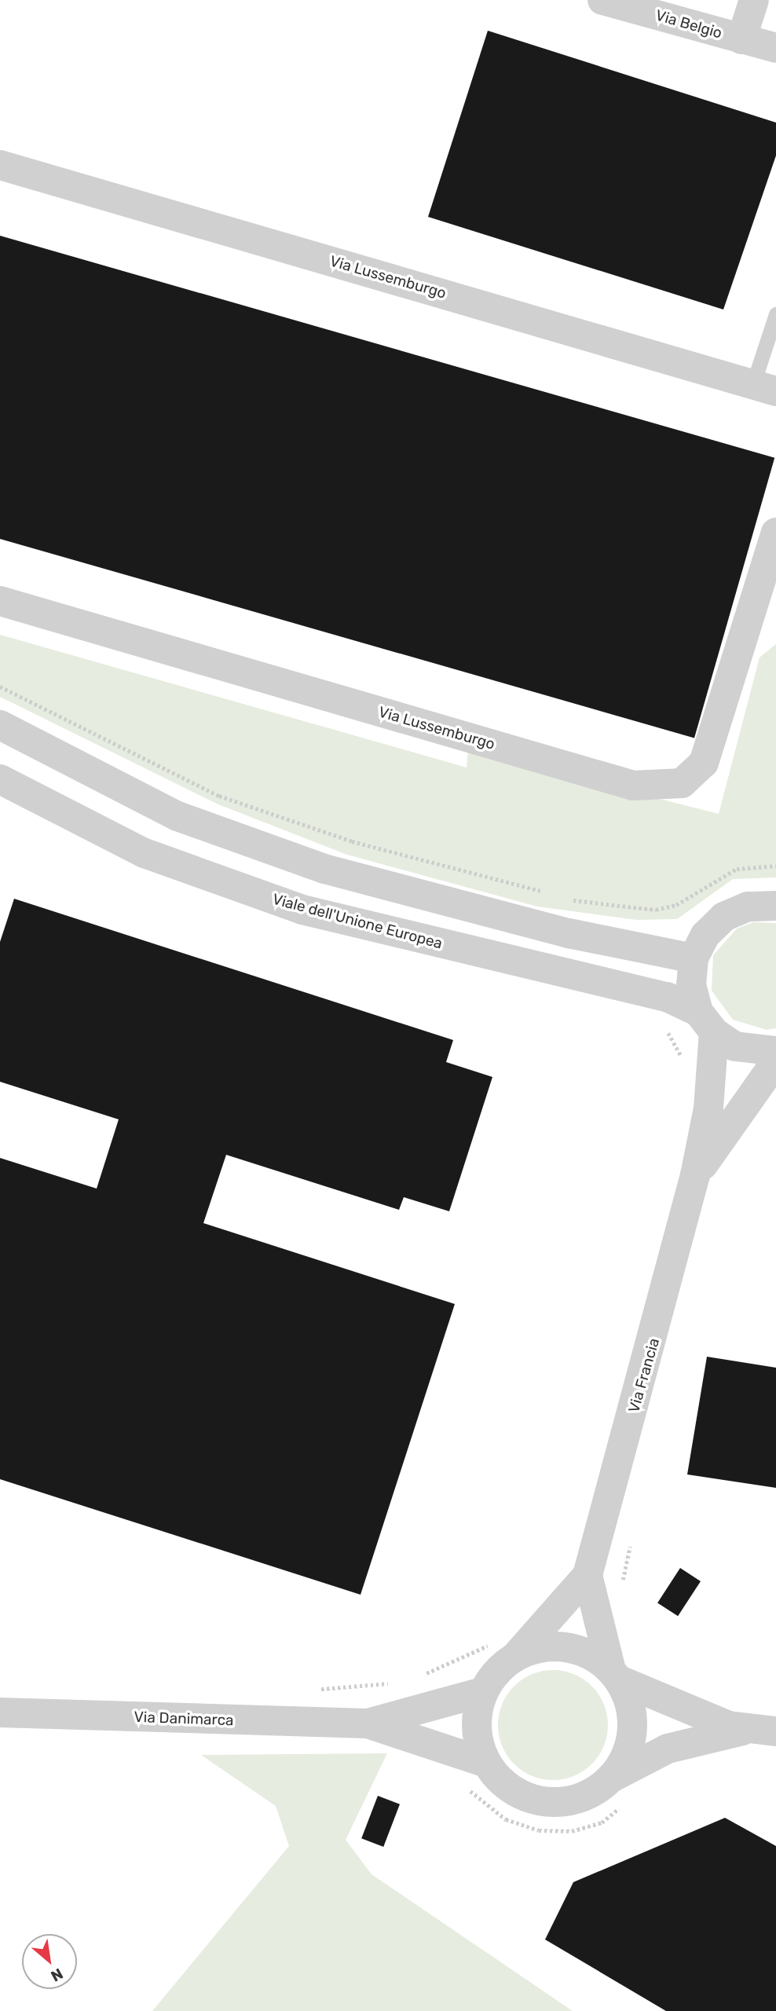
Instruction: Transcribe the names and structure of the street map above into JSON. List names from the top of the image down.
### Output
{
  "streets": {
    "street": [
      "Via Belgio",
      "Via Lussemburgo",
      "Viale dell'Unione Europea",
      "Via Francia",
      "Via Danimarca"
    ]
  },
  "crossings": [
    ["Viale dell'Unione Europea", "Via Francia"],
    ["Via Francia", "Via Danimarca"]
  ],
  "north": "bottom right"
}
